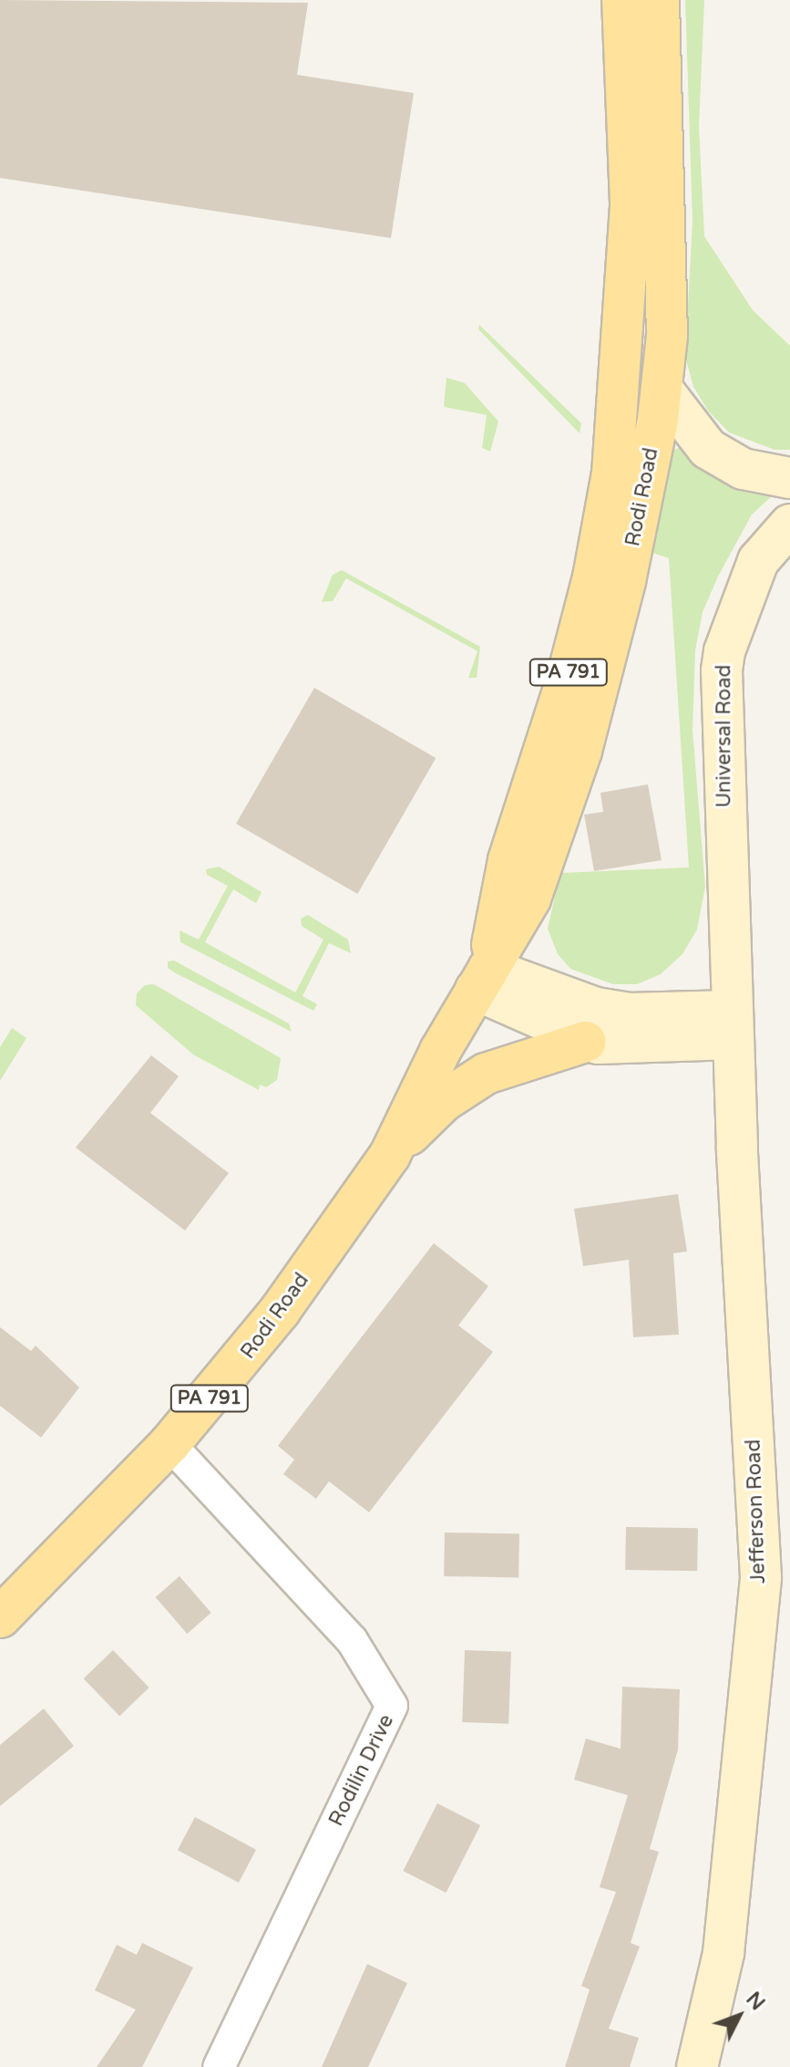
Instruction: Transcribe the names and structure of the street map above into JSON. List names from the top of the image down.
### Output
{
  "streets": {
    "main road": ["Rodi Road", "PA 791"],
    "street": ["Universal Road", "Jefferson Road", "Rodilin Drive"]
  },
  "crossings": [
    ["Rodi Road", "Rodilin Drive"],
    ["Universal Road", "Jefferson Road"]
  ],
  "north": "top right"
}
